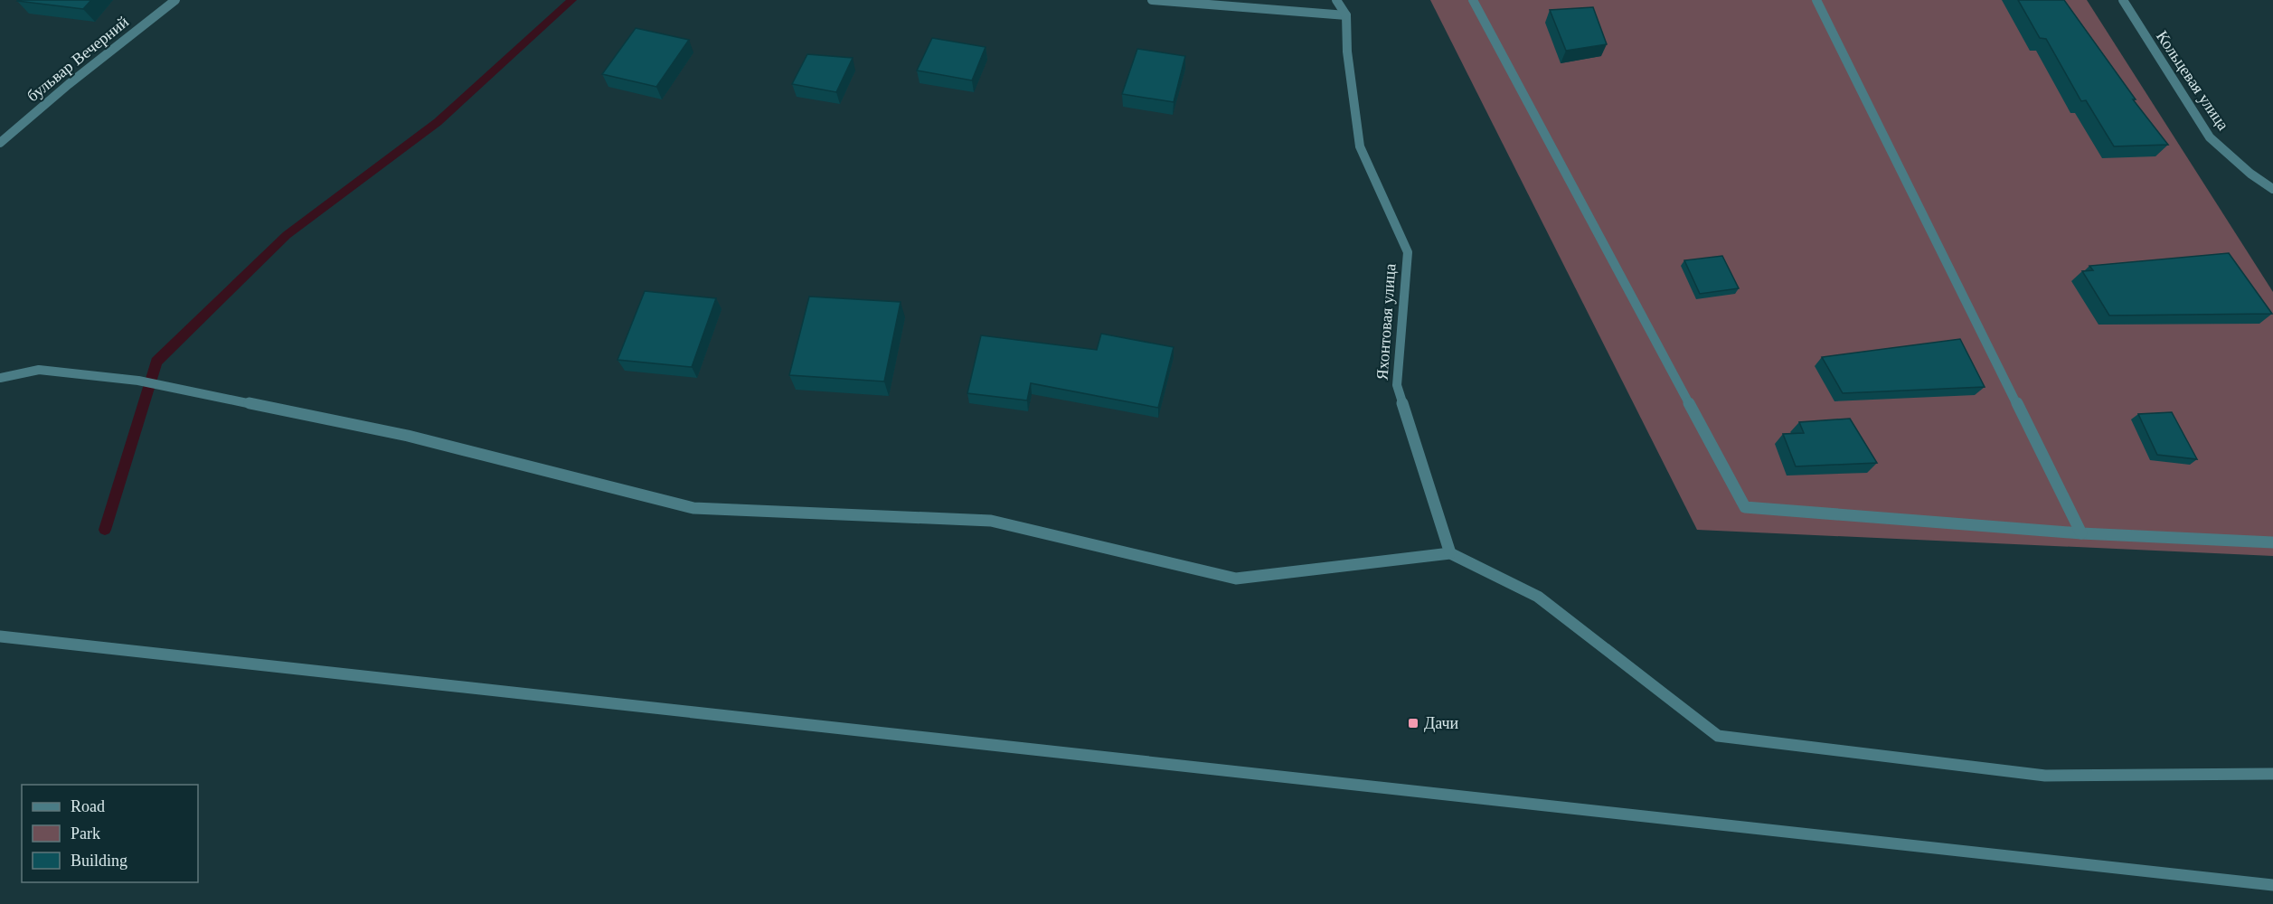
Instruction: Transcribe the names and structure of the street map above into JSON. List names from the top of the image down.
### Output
{
  "streets": {
    "street": ["бульвар Вечерний", "Кольцевая улица", "Яхонтовая улица"]
  },
  "places": {
    "transit": ["Дачи"]
  },
  "legend": ["Road", "Park", "Building"]
}
